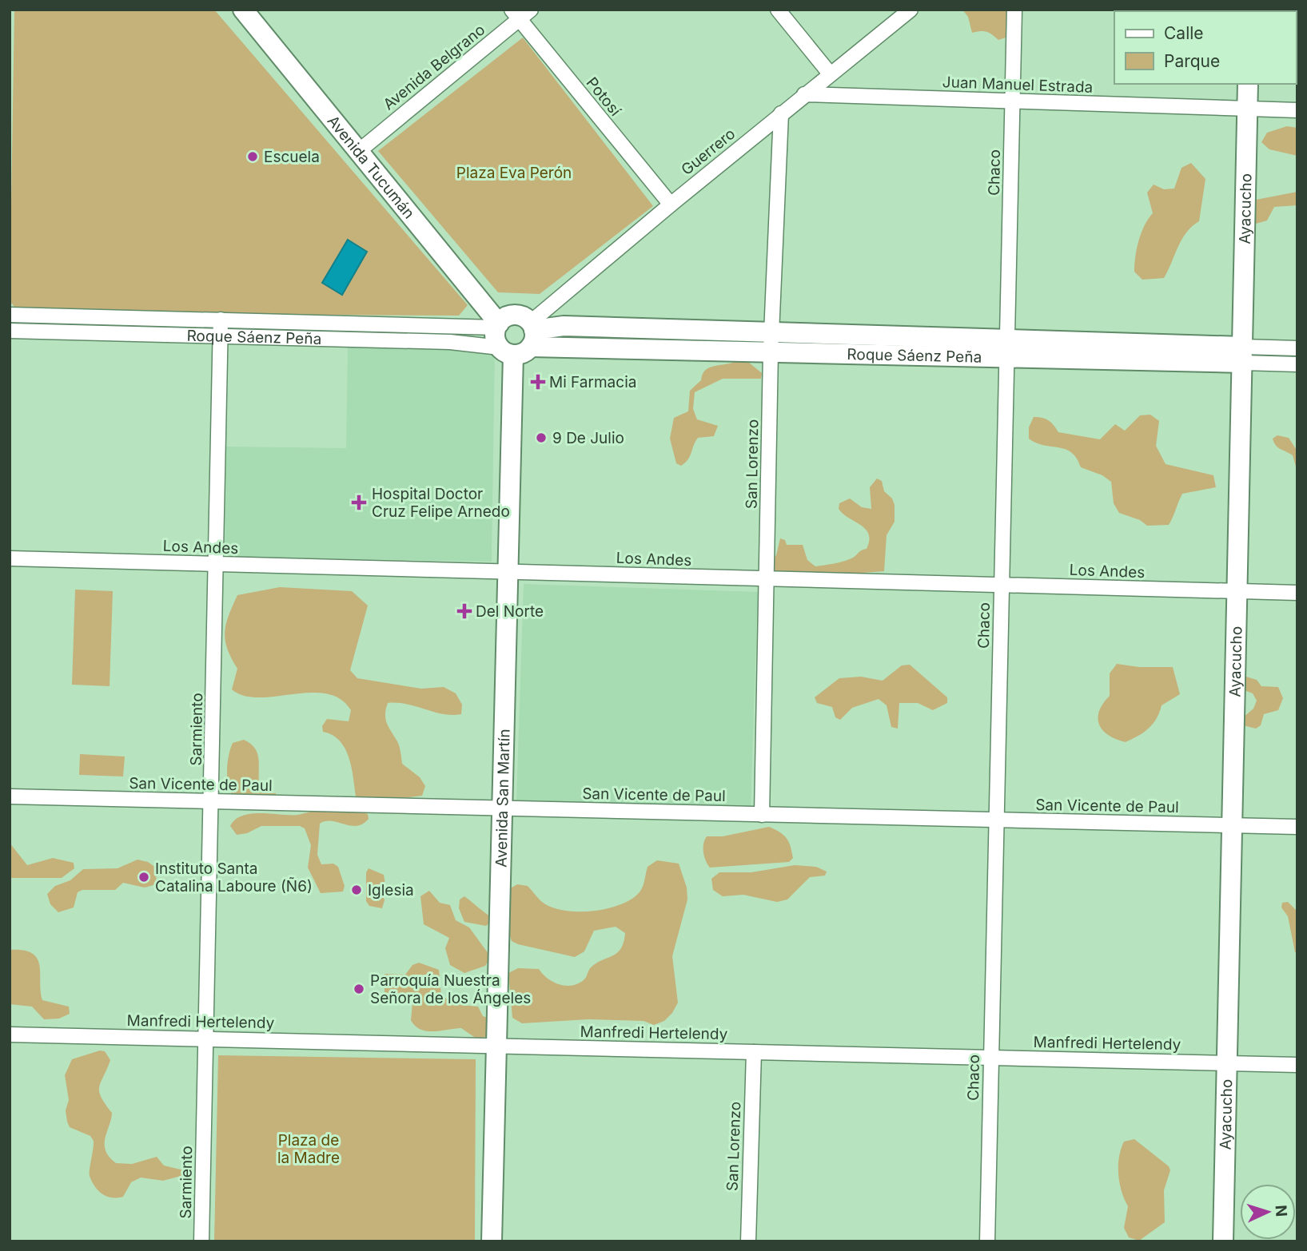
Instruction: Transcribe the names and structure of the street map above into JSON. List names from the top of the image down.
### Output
{
  "streets": {
    "street": [
      "Avenida Belgrano",
      "Juan Manuel Estrada",
      "Potosí",
      "Guerrero",
      "Avenida Tucumán",
      "Chaco",
      "Ayacucho",
      "Roque Sáenz Peña",
      "San Lorenzo",
      "Los Andes",
      "Sarmiento",
      "San Vicente de Paul",
      "Avenida San Martín",
      "Manfredi Hertelendy"
    ]
  },
  "crossings": [
    ["Avenida Belgrano", "Potosí"],
    ["Avenida Belgrano", "Avenida Tucumán"],
    ["Juan Manuel Estrada", "Guerrero"],
    ["Juan Manuel Estrada", "Chaco"],
    ["Juan Manuel Estrada", "Ayacucho"],
    ["Potosí", "Guerrero"],
    ["Guerrero", "Roque Sáenz Peña"],
    ["Guerrero", "San Lorenzo"],
    ["Guerrero", "Avenida San Martín"],
    ["Avenida Tucumán", "Roque Sáenz Peña"],
    ["Avenida Tucumán", "Avenida San Martín"],
    ["Chaco", "Roque Sáenz Peña"],
    ["Chaco", "Los Andes"],
    ["Chaco", "San Vicente de Paul"],
    ["Chaco", "Manfredi Hertelendy"],
    ["Ayacucho", "Roque Sáenz Peña"],
    ["Ayacucho", "Los Andes"],
    ["Ayacucho", "San Vicente de Paul"],
    ["Ayacucho", "Manfredi Hertelendy"],
    ["Roque Sáenz Peña", "San Lorenzo"],
    ["Roque Sáenz Peña", "Sarmiento"],
    ["Roque Sáenz Peña", "Avenida San Martín"],
    ["San Lorenzo", "Los Andes"],
    ["San Lorenzo", "San Vicente de Paul"],
    ["San Lorenzo", "Manfredi Hertelendy"],
    ["Los Andes", "Sarmiento"],
    ["Los Andes", "Avenida San Martín"],
    ["Sarmiento", "San Vicente de Paul"],
    ["Sarmiento", "Manfredi Hertelendy"],
    ["San Vicente de Paul", "Avenida San Martín"],
    ["Avenida San Martín", "Manfredi Hertelendy"]
  ],
  "parks": ["Plaza Eva Perón", "Plaza de la Madre"],
  "places": {
    "other": [
      "Escuela",
      "9 De Julio",
      "Instituto Santa Catalina Laboure (Ñ6)",
      "Iglesia",
      "Parroquía Nuestra Señora de los Ángeles"
    ],
    "health": ["Mi Farmacia", "Hospital Doctor Cruz Felipe Arnedo", "Del Norte"]
  },
  "legend": ["Calle", "Parque"],
  "north": "right"
}
